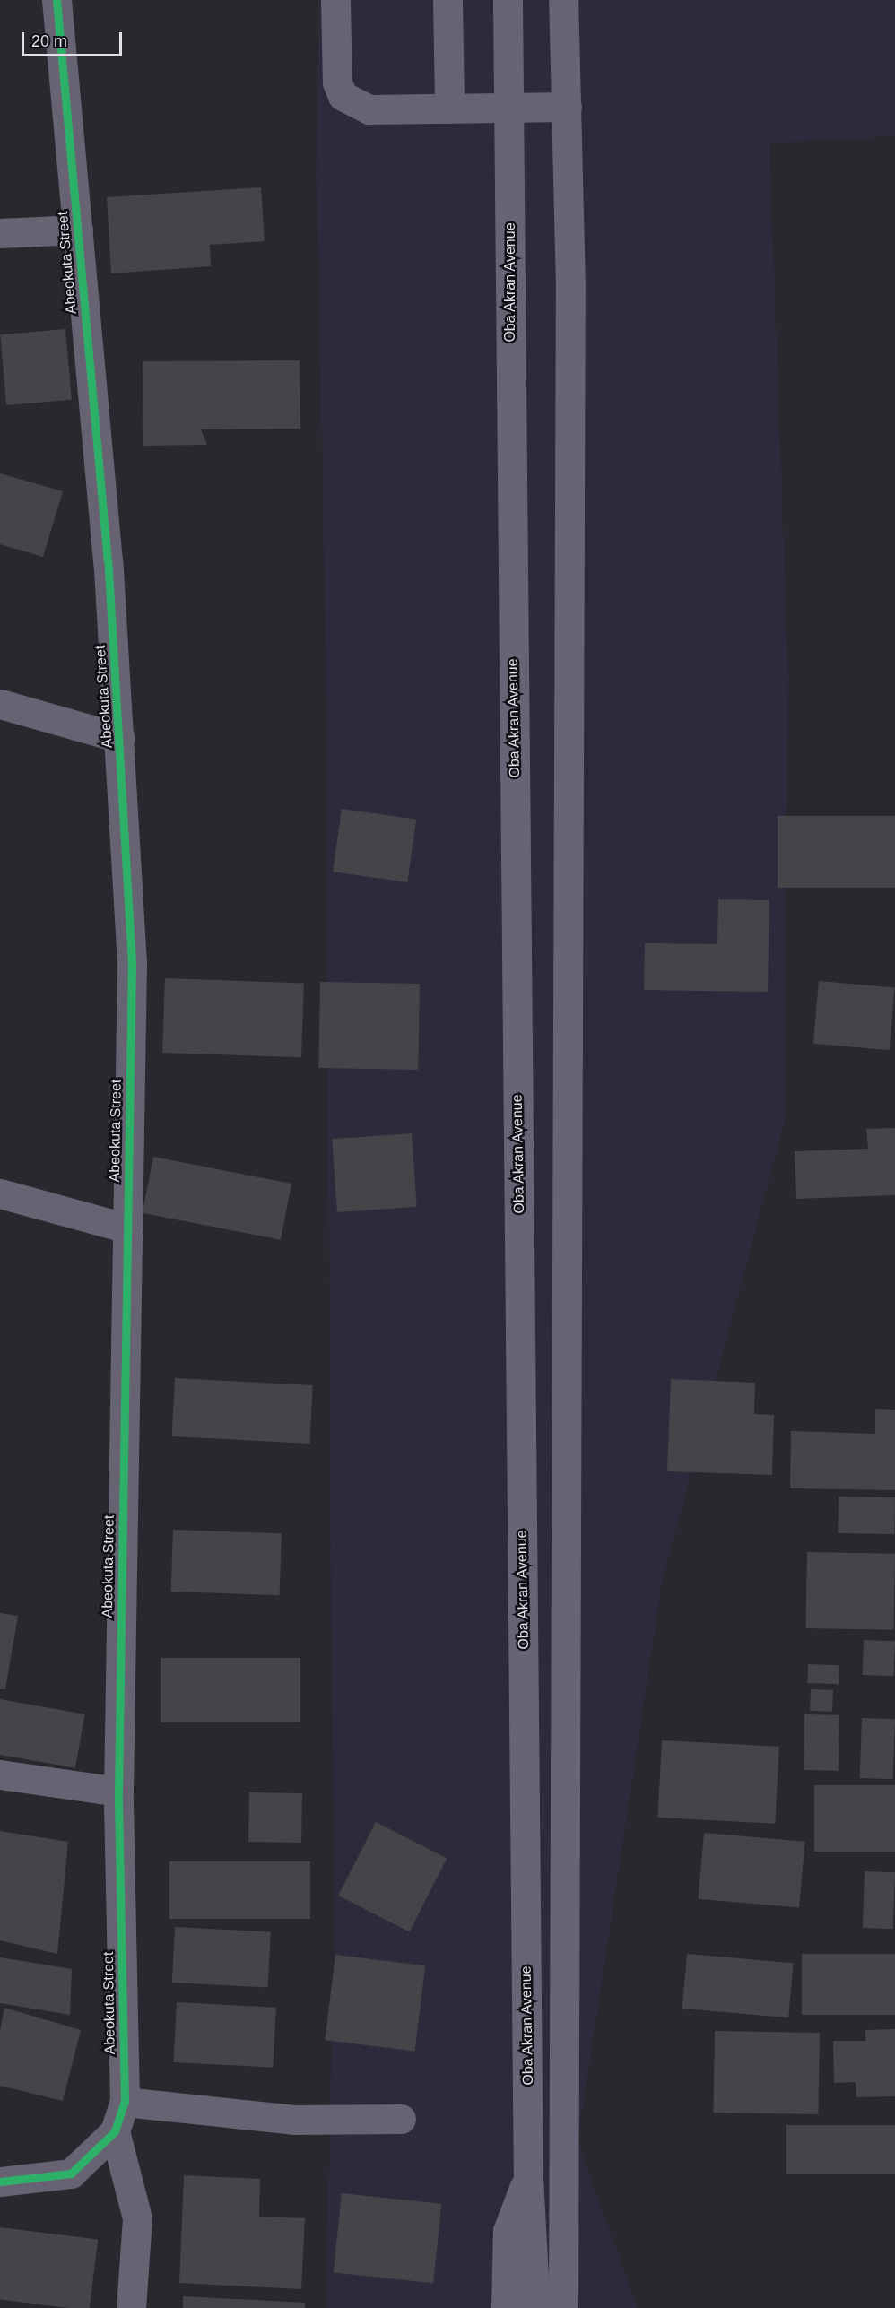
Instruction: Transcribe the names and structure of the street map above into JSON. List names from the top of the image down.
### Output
{
  "streets": {
    "main road": ["Oba Akran Avenue"],
    "street": ["Abeokuta Street"]
  },
  "scale_bar": "20 m"
}
